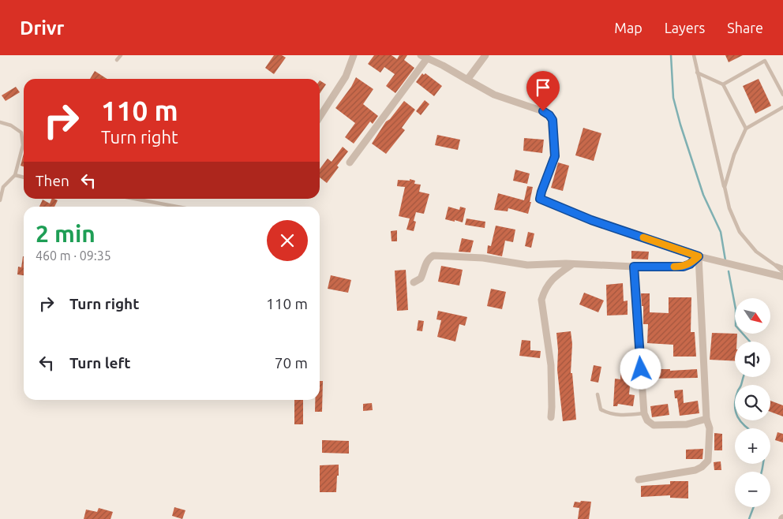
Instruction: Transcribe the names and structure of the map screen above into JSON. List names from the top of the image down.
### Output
{
  "north": "bottom right",
  "page": {
    "header": "Drivr",
    "nav": ["Map", "Layers", "Share"],
    "turn": ["110 m", "Turn right"],
    "then": "Then",
    "heading": ["2 min", "460 m · 09:35"],
    "list": [
      {
        "name": "Turn right",
        "value": "110 m"
      },
      {
        "name": "Turn left",
        "value": "70 m"
      }
    ],
    "map_buttons": ["+", "−"]
  }
}
